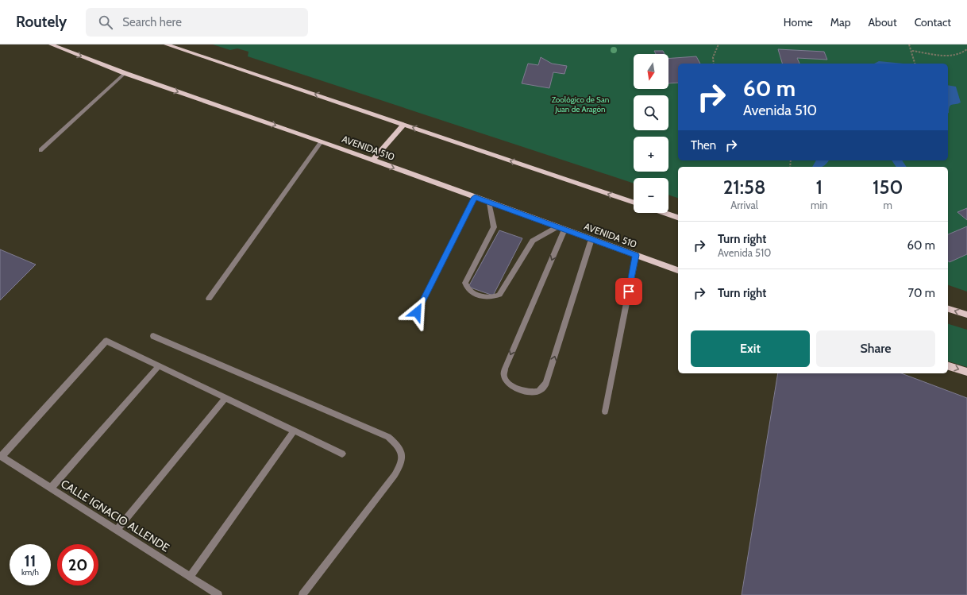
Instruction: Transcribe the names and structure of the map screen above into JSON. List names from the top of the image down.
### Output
{
  "streets": {
    "main road": ["AVENIDA 510"],
    "street": ["CALLE IGNACIO ALLENDE"]
  },
  "parks": ["Zoológico de San Juan de Aragón"],
  "north": "bottom",
  "page": {
    "header": "Routely",
    "search": "Search here",
    "nav": [
      "Home",
      "Map",
      "About",
      "Contact"
    ],
    "map_buttons": ["+", "−"],
    "turn": ["60 m", "Avenida 510"],
    "then": "Then",
    "eta": [
      "21:58",
      "Arrival",
      "1",
      "min",
      "150",
      "m"
    ],
    "list": [
      {
        "name": "Turn right",
        "note": "Avenida 510",
        "value": "60 m"
      },
      {
        "name": "Turn right",
        "value": "70 m"
      }
    ],
    "buttons": ["Exit", "Share"],
    "speed": "11 km/h",
    "limit": "20"
  }
}
